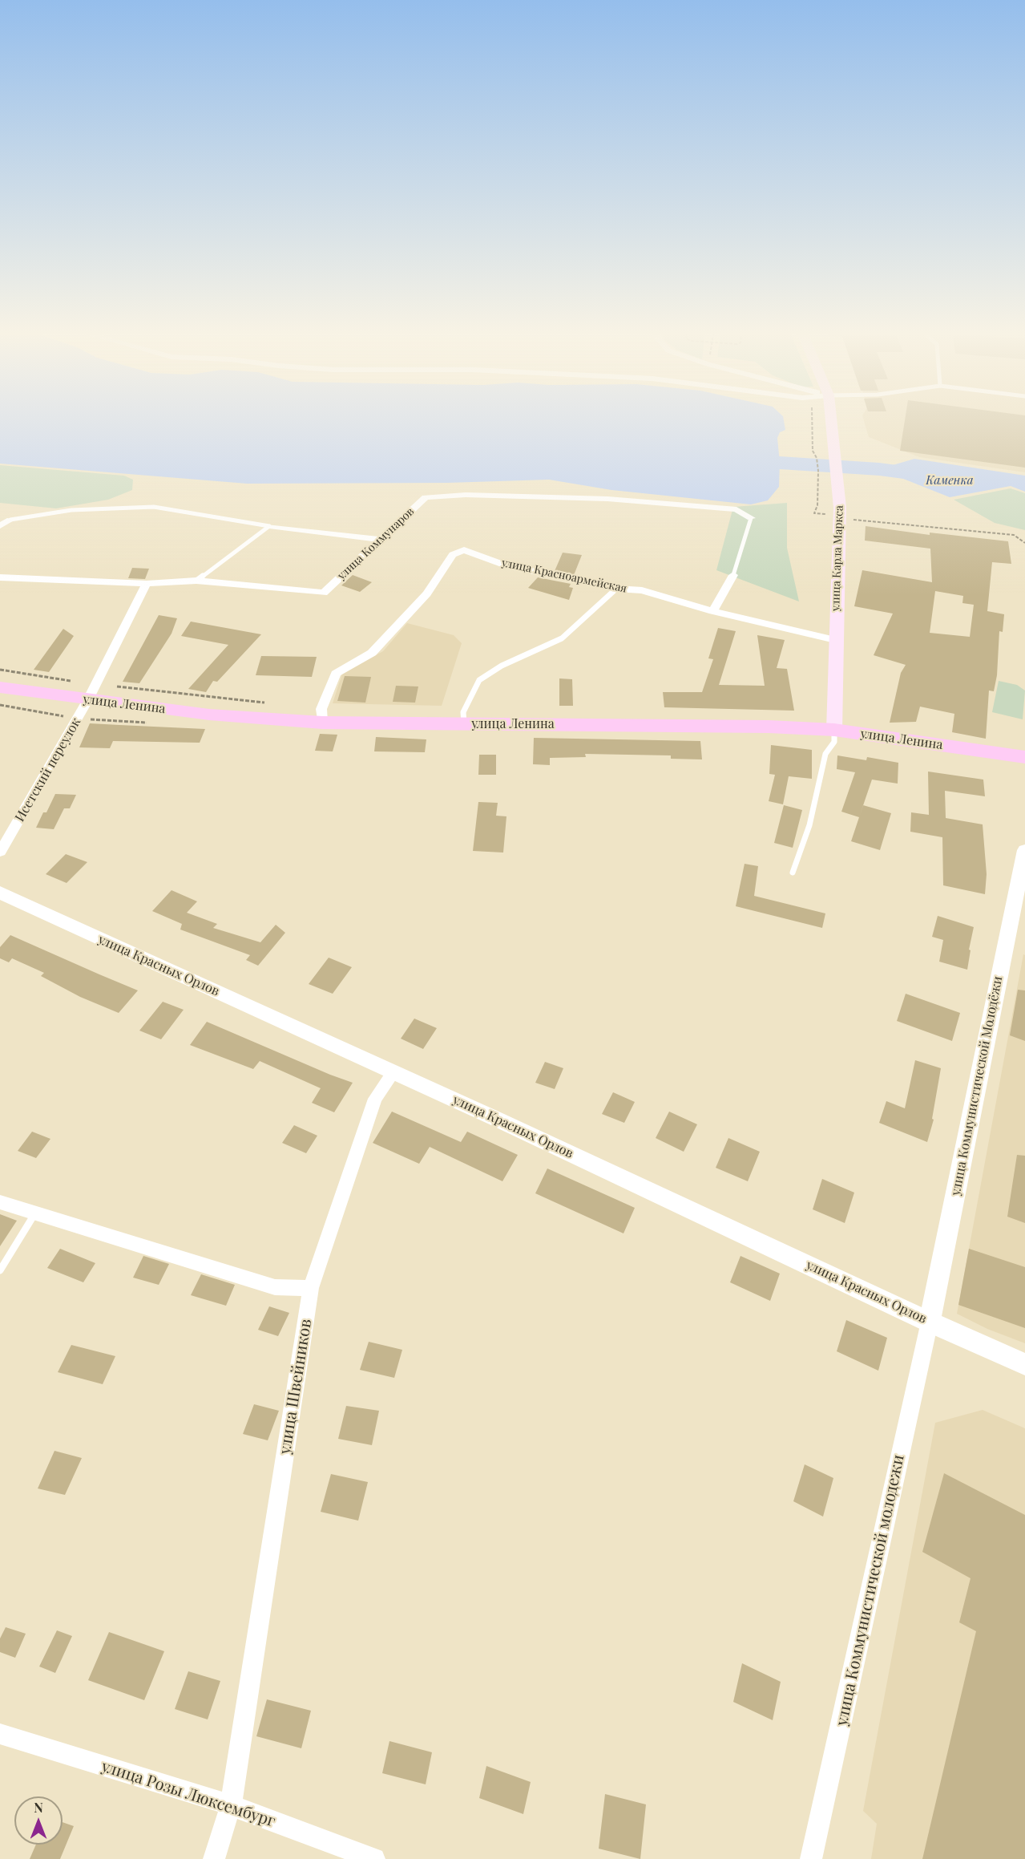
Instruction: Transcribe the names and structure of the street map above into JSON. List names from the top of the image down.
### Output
{
  "streets": {
    "main road": ["улица Карла Маркса", "улица Ленина"],
    "street": [
      "улица Коммунаров",
      "улица Красноармейская",
      "Исетский переулок",
      "улица Красных Орлов",
      "улица Коммунистической Молодёжи",
      "улица Швейников",
      "улица Коммунистической молодежи",
      "улица Розы Люксембург"
    ]
  },
  "crossings": [
    ["улица Коммунаров", "Исетский переулок"],
    ["улица Карла Маркса", "улица Красноармейская"],
    ["улица Карла Маркса", "улица Ленина"],
    ["улица Красноармейская", "улица Ленина"],
    ["улица Ленина", "Исетский переулок"],
    ["улица Красных Орлов", "улица Коммунистической Молодёжи"],
    ["улица Красных Орлов", "улица Швейников"],
    ["улица Красных Орлов", "улица Коммунистической молодежи"],
    ["улица Коммунистической Молодёжи", "улица Коммунистической молодежи"],
    ["улица Швейников", "улица Розы Люксембург"]
  ],
  "water": ["Каменка"],
  "north": "top"
}
